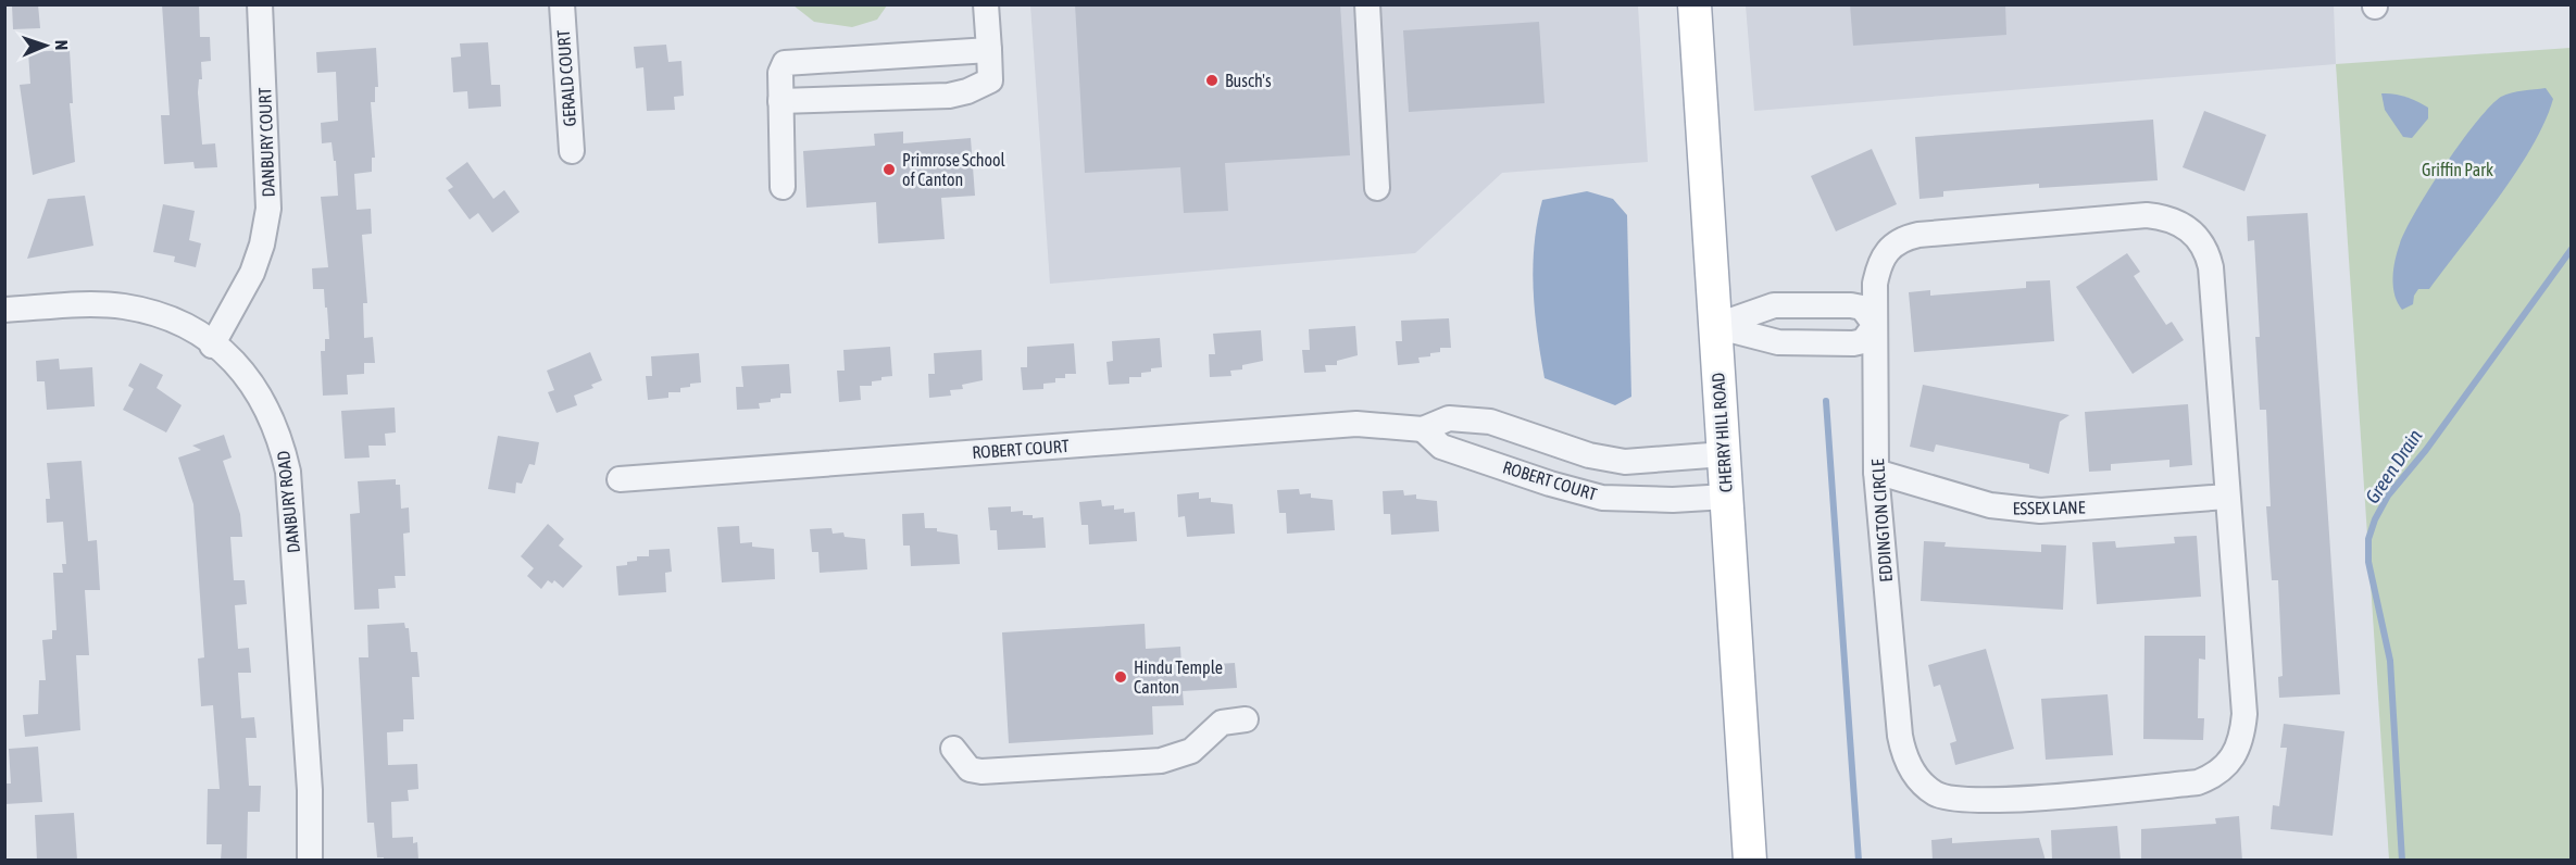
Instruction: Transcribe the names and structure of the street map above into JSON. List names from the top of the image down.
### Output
{
  "streets": {
    "main road": ["CHERRY HILL ROAD"],
    "street": [
      "GERALD COURT",
      "DANBURY COURT",
      "ROBERT COURT",
      "DANBURY ROAD",
      "ESSEX LANE",
      "EDDINGTON CIRCLE"
    ]
  },
  "crossings": [
    ["DANBURY COURT", "DANBURY ROAD"],
    ["CHERRY HILL ROAD", "ROBERT COURT"],
    ["ESSEX LANE", "EDDINGTON CIRCLE"]
  ],
  "water": ["Green Drain"],
  "parks": ["Griffin Park"],
  "places": ["Busch's", "Primrose School of Canton", "Hindu Temple Canton"],
  "north": "right"
}
